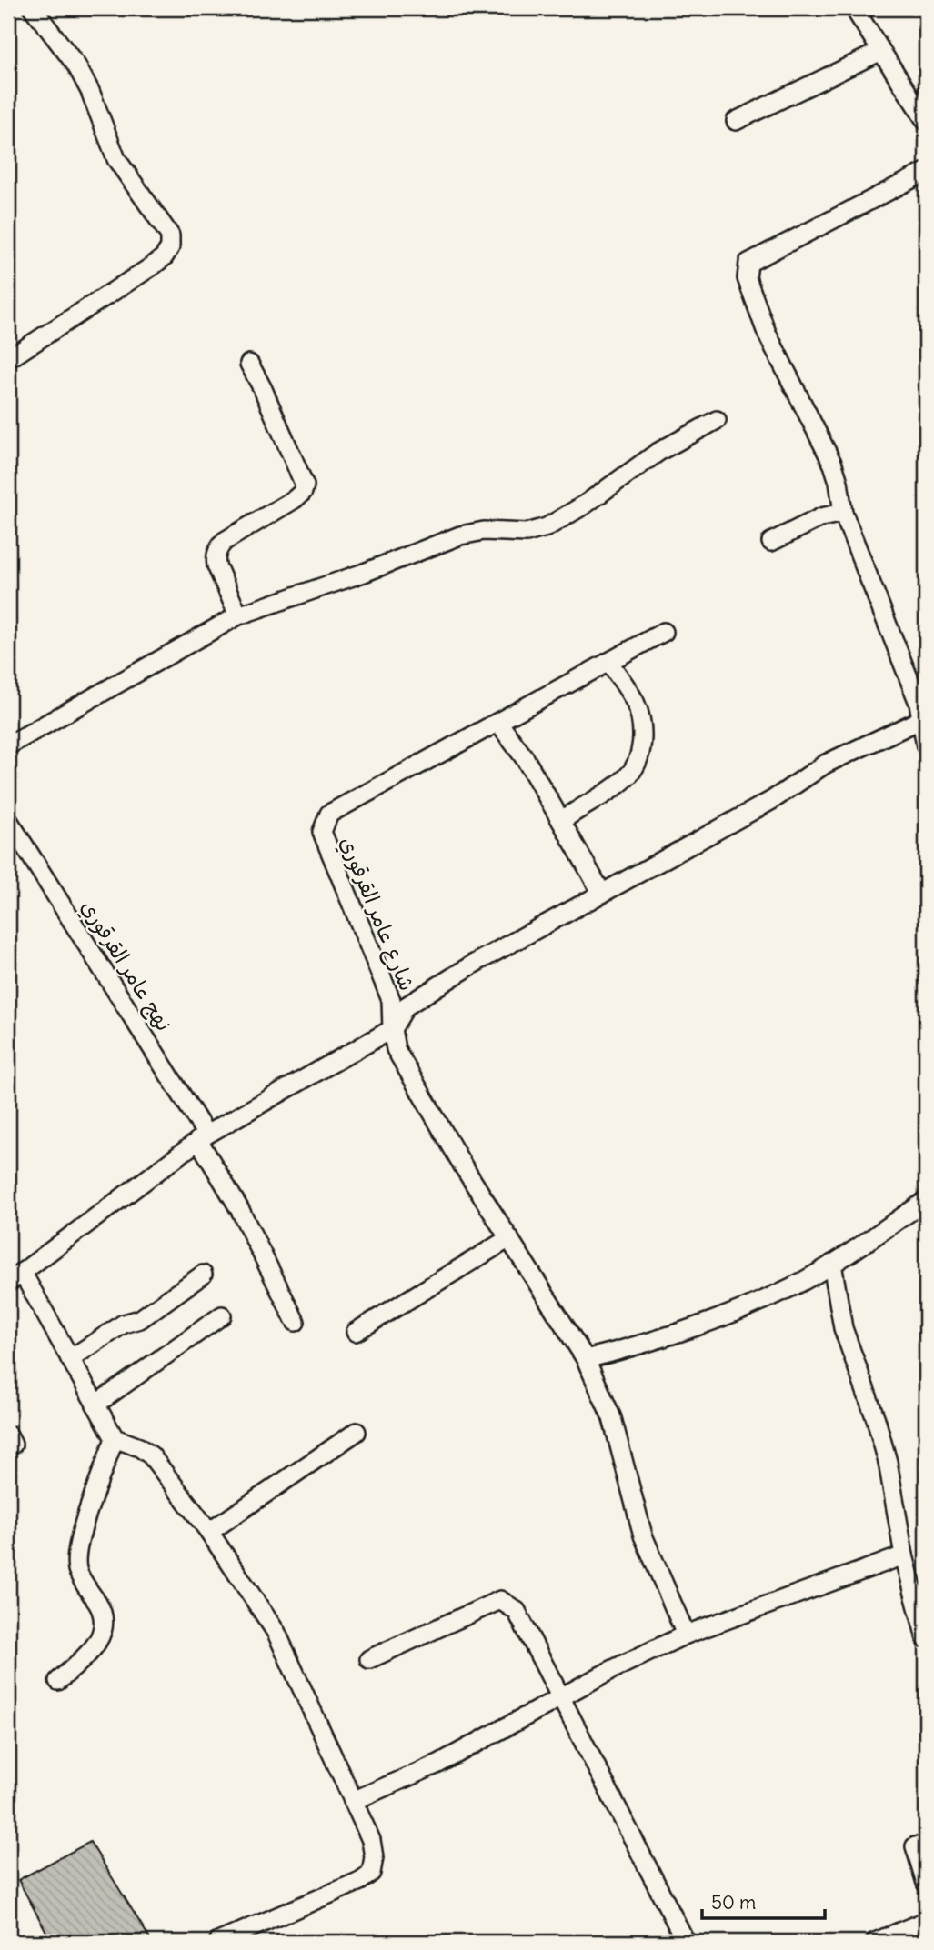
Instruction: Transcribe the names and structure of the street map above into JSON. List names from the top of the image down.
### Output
{
  "streets": {
    "street": ["شارع عامر القرقوري", "نهج عامر القرقوري"]
  },
  "scale_bar": "50 m"
}
